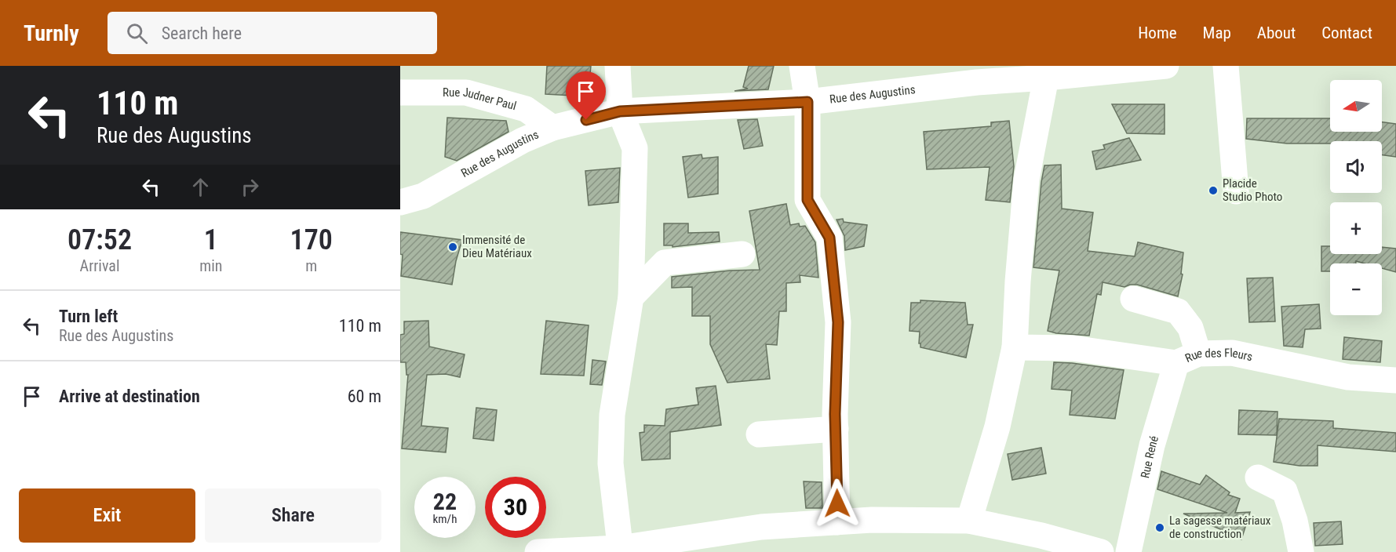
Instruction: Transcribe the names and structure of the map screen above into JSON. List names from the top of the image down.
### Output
{
  "streets": {
    "street": [
      "Rue des Augustins",
      "Rue Judner Paul",
      "Rue des Fleurs",
      "Rue René"
    ]
  },
  "crossings": [
    ["Rue des Augustins", "Rue Judner Paul"],
    ["Rue des Fleurs", "Rue René"]
  ],
  "places": ["Placide Studio Photo", "Immensité de Dieu Matériaux", "La sagesse matériaux de construction"],
  "north": "left",
  "page": {
    "header": "Turnly",
    "search": "Search here",
    "nav": [
      "Home",
      "Map",
      "About",
      "Contact"
    ],
    "turn": ["110 m", "Rue des Augustins"],
    "map_buttons": ["+", "−"],
    "eta": [
      "07:52",
      "Arrival",
      "1",
      "min",
      "170",
      "m"
    ],
    "list": [
      {
        "name": "Turn left",
        "note": "Rue des Augustins",
        "value": "110 m"
      },
      {
        "name": "Arrive at destination",
        "value": "60 m"
      }
    ],
    "speed": "22 km/h",
    "limit": "30",
    "buttons": ["Exit", "Share"]
  }
}
